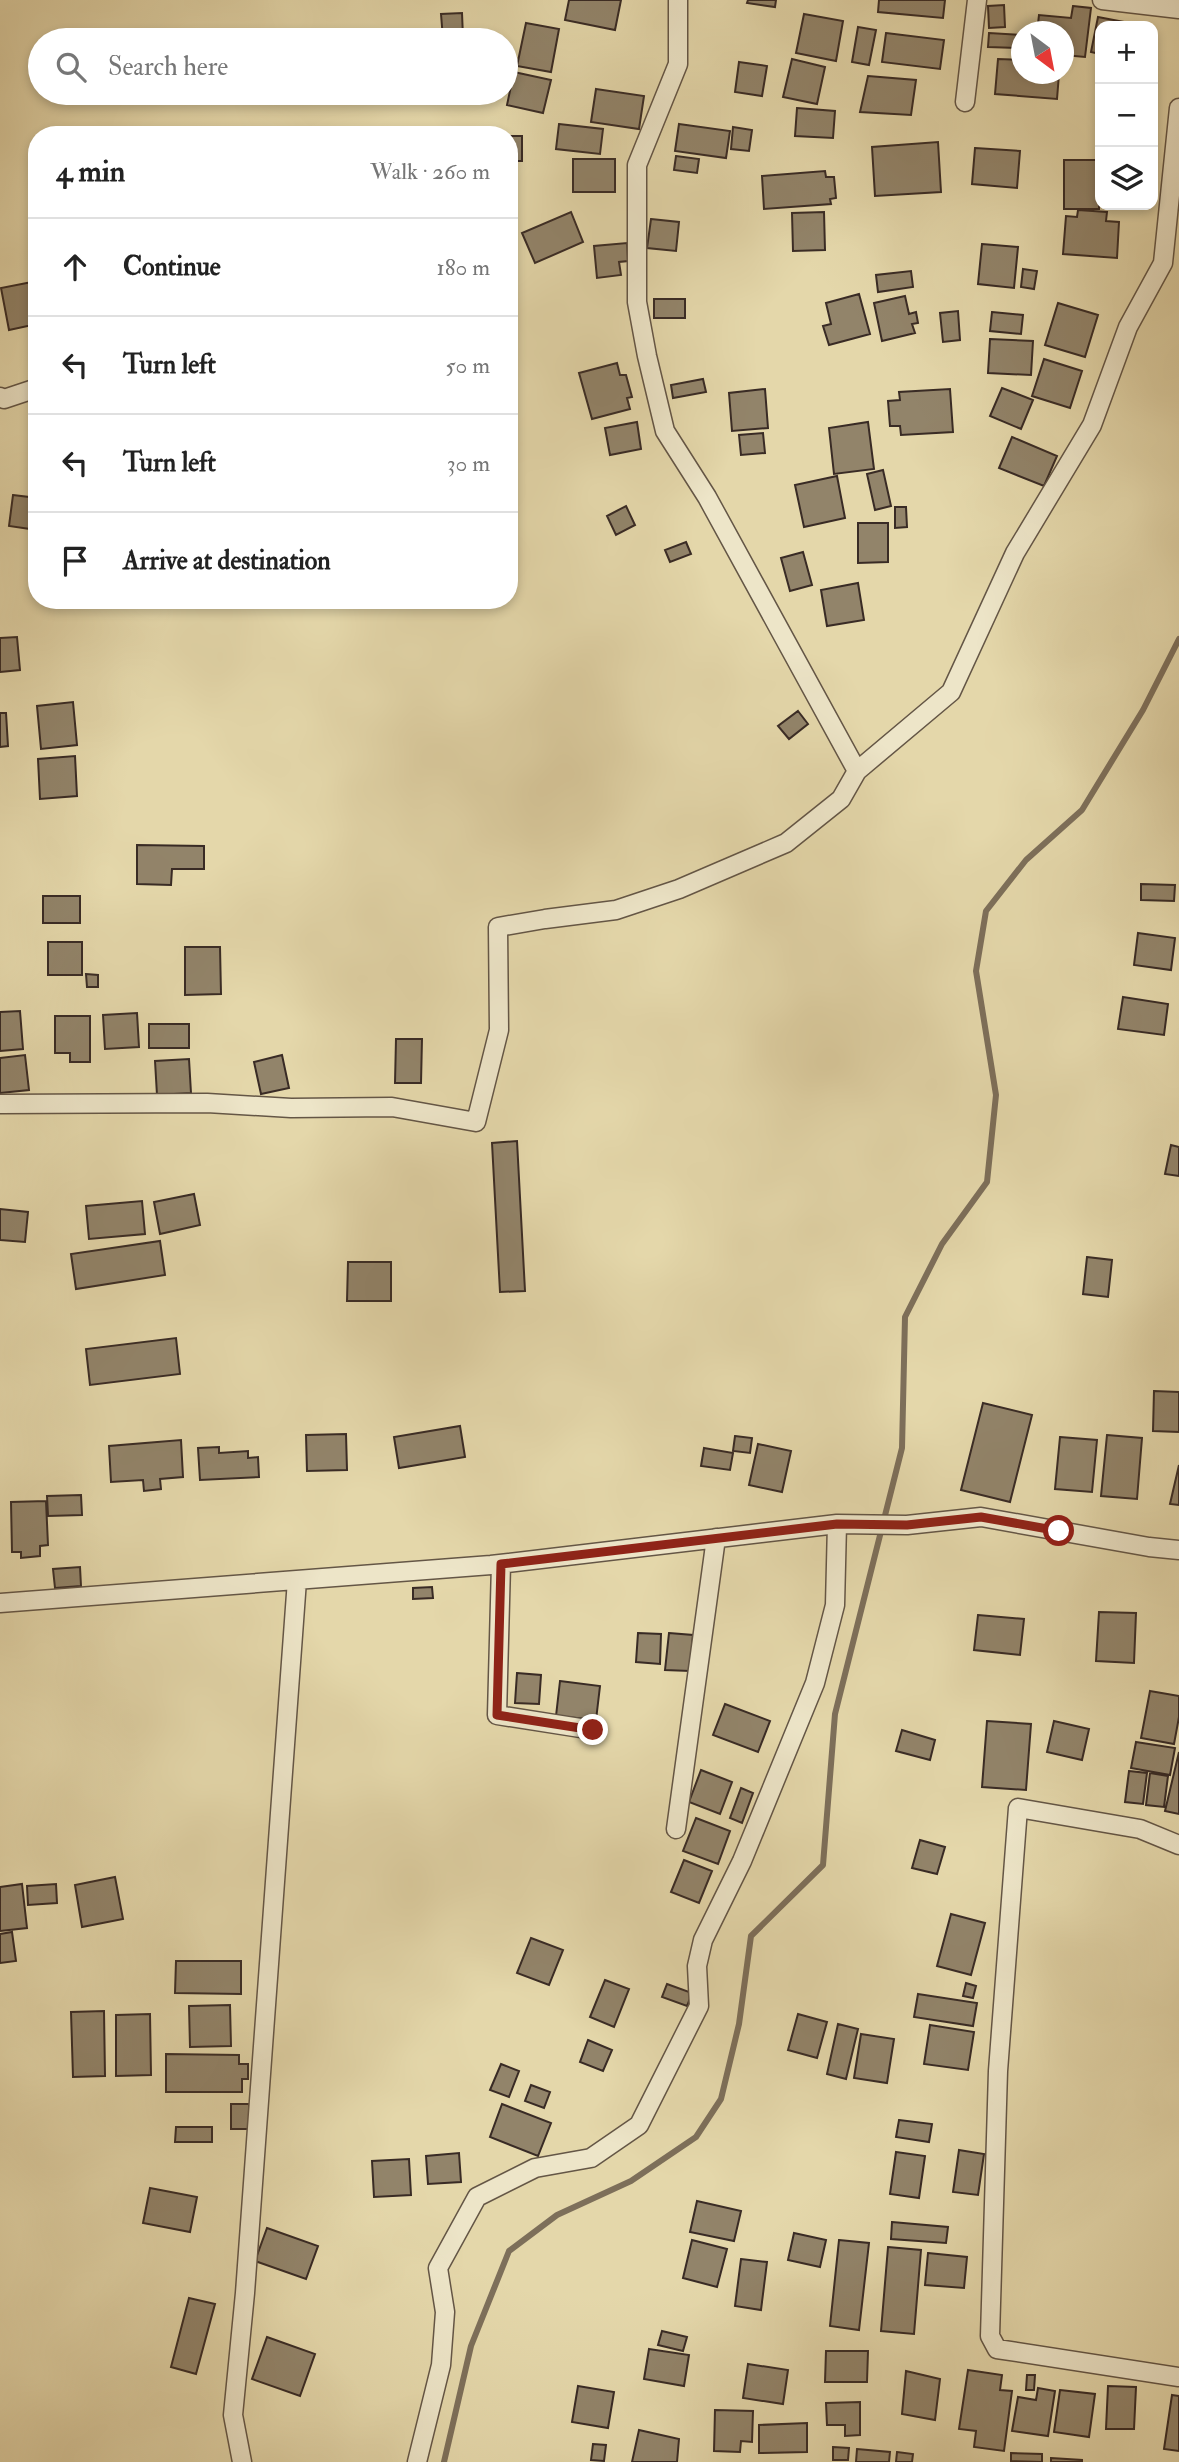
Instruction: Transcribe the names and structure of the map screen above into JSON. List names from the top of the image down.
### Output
{
  "north": "bottom right",
  "page": {
    "map_buttons": ["+", "−"],
    "search": "Search here",
    "heading": ["4 min", "Walk · 260 m"],
    "list": [
      ["Continue", "180 m"],
      ["Turn left", "50 m"],
      ["Turn left", "30 m"],
      "Arrive at destination"
    ]
  }
}
